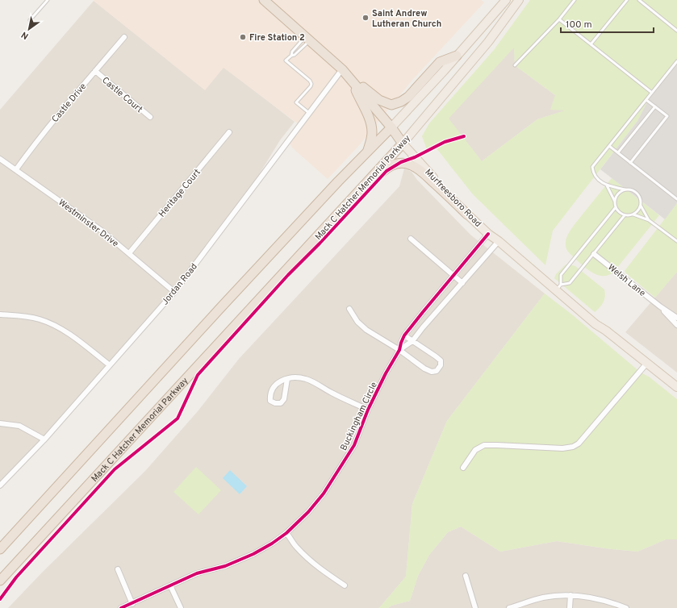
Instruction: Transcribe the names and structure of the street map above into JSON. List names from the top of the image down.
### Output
{
  "streets": {
    "highway": ["Mack C Hatcher Memorial Parkway", "Murfreesboro Road"],
    "street": [
      "Castle Court",
      "Castle Drive",
      "Heritage Court",
      "Westminster Drive",
      "Welsh Lane",
      "Jordan Road",
      "Buckingham Circle"
    ]
  },
  "crossings": [
    ["Castle Court", "Castle Drive"],
    ["Castle Drive", "Westminster Drive"],
    ["Mack C Hatcher Memorial Parkway", "Murfreesboro Road"],
    ["Heritage Court", "Westminster Drive"],
    ["Murfreesboro Road", "Jordan Road"],
    ["Murfreesboro Road", "Buckingham Circle"],
    ["Westminster Drive", "Jordan Road"]
  ],
  "places": ["Saint Andrew Lutheran Church", "Fire Station 2"],
  "scale_bar": "100 m",
  "north": "bottom left"
}
